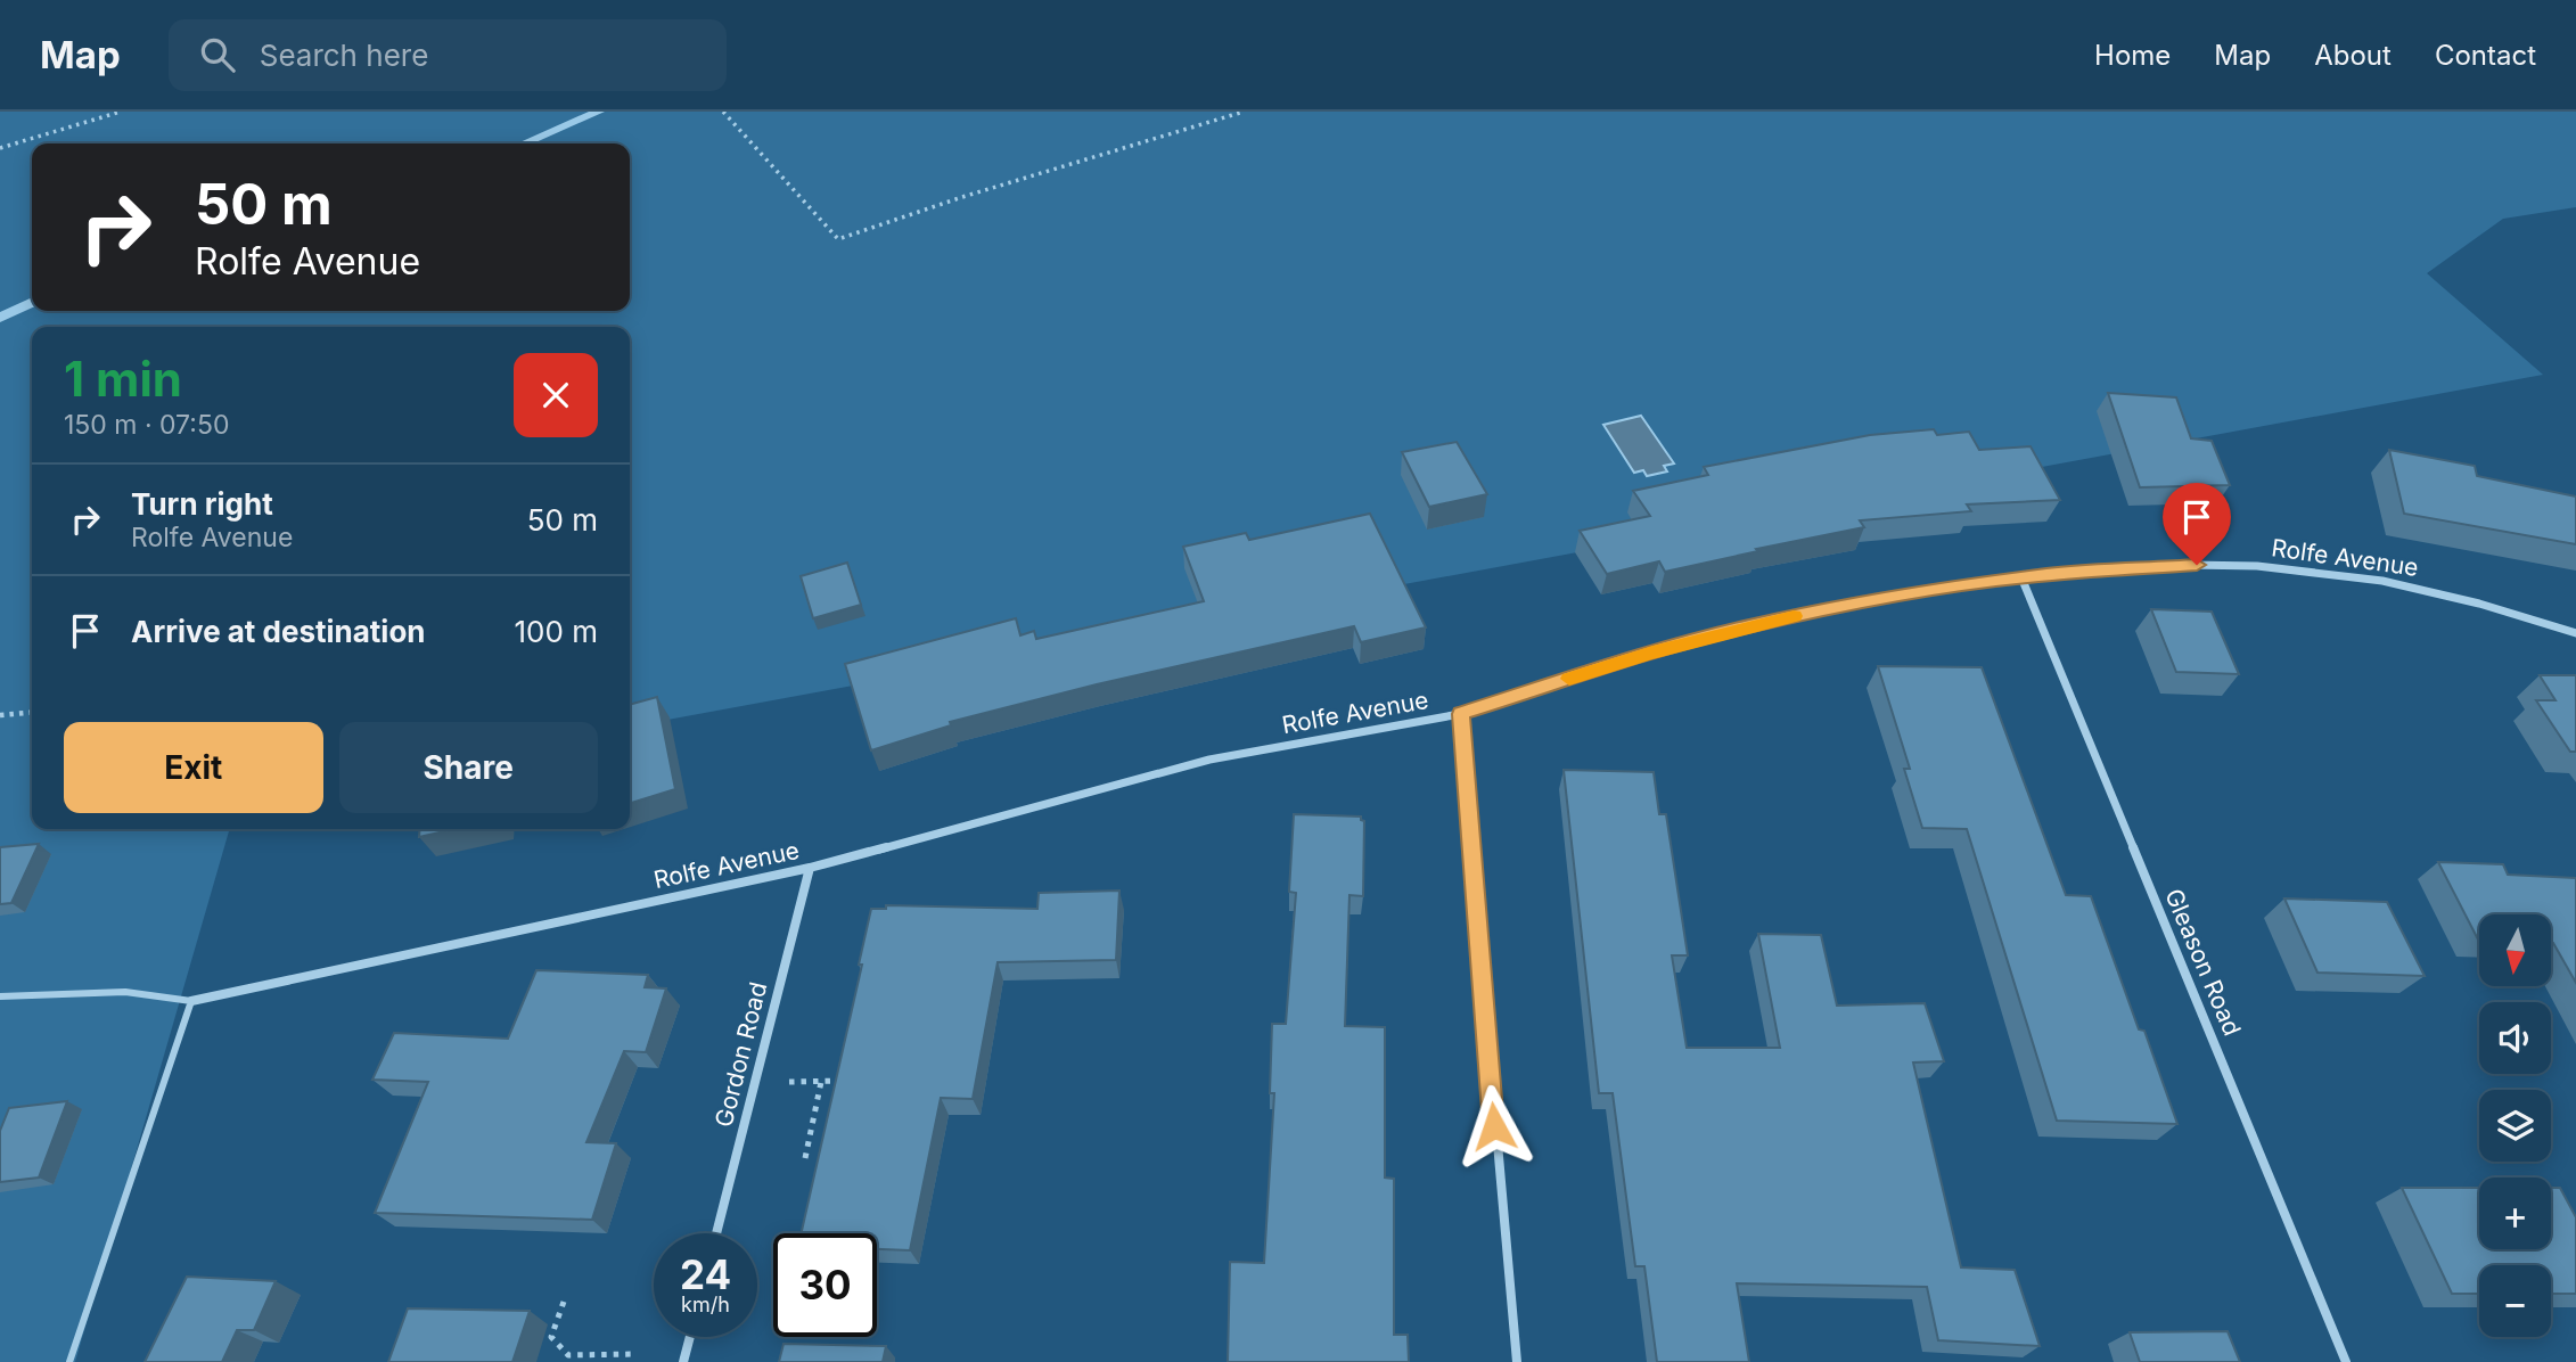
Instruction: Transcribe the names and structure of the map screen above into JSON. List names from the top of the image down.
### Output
{
  "streets": {
    "street": ["Rolfe Avenue", "Gleason Road", "Gordon Road"]
  },
  "crossings": [
    ["Rolfe Avenue", "Gleason Road"],
    ["Rolfe Avenue", "Gordon Road"]
  ],
  "north": "bottom",
  "page": {
    "header": "Map",
    "search": "Search here",
    "nav": [
      "Home",
      "Map",
      "About",
      "Contact"
    ],
    "turn": ["50 m", "Rolfe Avenue"],
    "heading": ["1 min", "150 m · 07:50"],
    "list": [
      {
        "name": "Turn right",
        "note": "Rolfe Avenue",
        "value": "50 m"
      },
      {
        "name": "Arrive at destination",
        "value": "100 m"
      }
    ],
    "buttons": ["Exit", "Share"],
    "map_buttons": ["+", "−"],
    "speed": "24 km/h",
    "limit": "30"
  }
}
